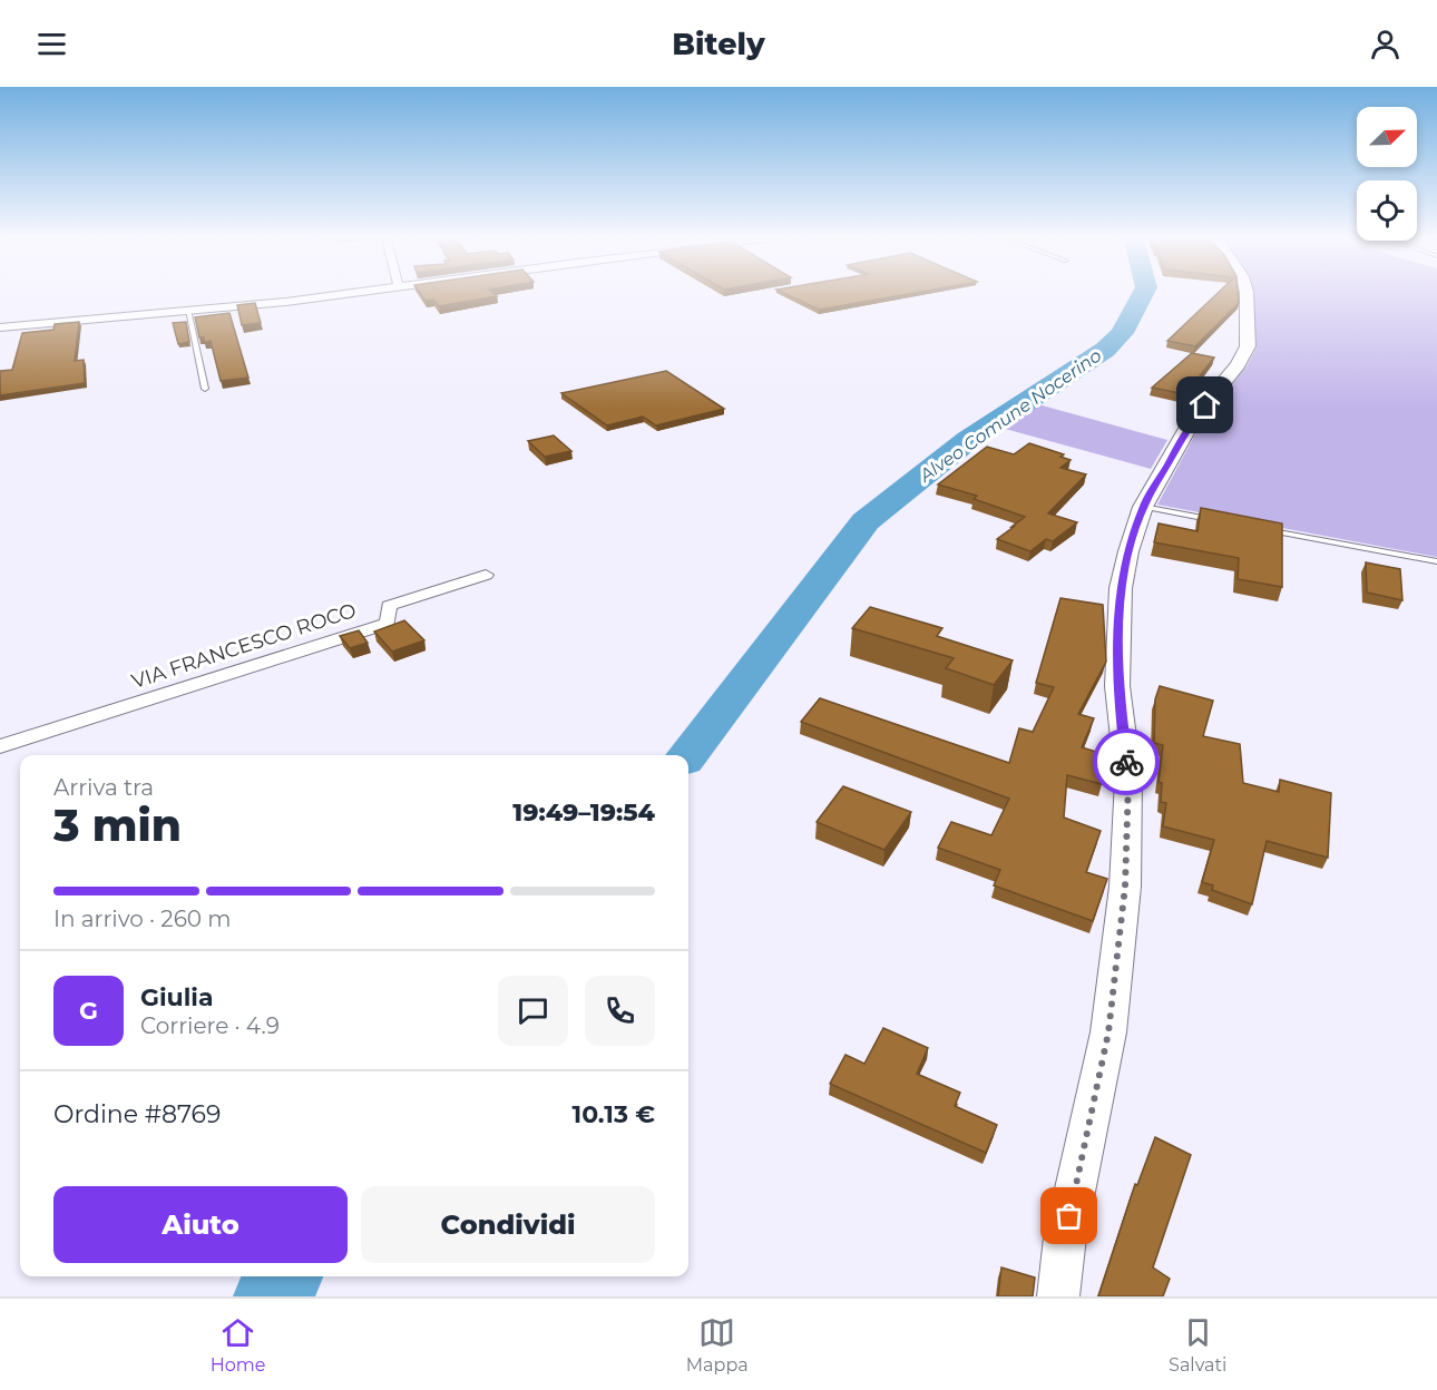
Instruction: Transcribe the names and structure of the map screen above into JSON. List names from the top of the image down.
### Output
{
  "streets": {
    "street": ["VIA FRANCESCO ROCO"]
  },
  "water": ["Alveo Comune Nocerino"],
  "north": "top right",
  "page": {
    "header": "Bitely",
    "heading": ["3 min", "Arriva tra", "19:49–19:54"],
    "panel": [
      "Giulia",
      "Corriere · 4.9",
      "Ordine #8769",
      "10.13 €"
    ],
    "bar": "In arrivo · 260 m",
    "round": "G",
    "buttons": ["Aiuto", "Condividi"],
    "tabs": ["Home", "Mappa", "Salvati"]
  }
}
